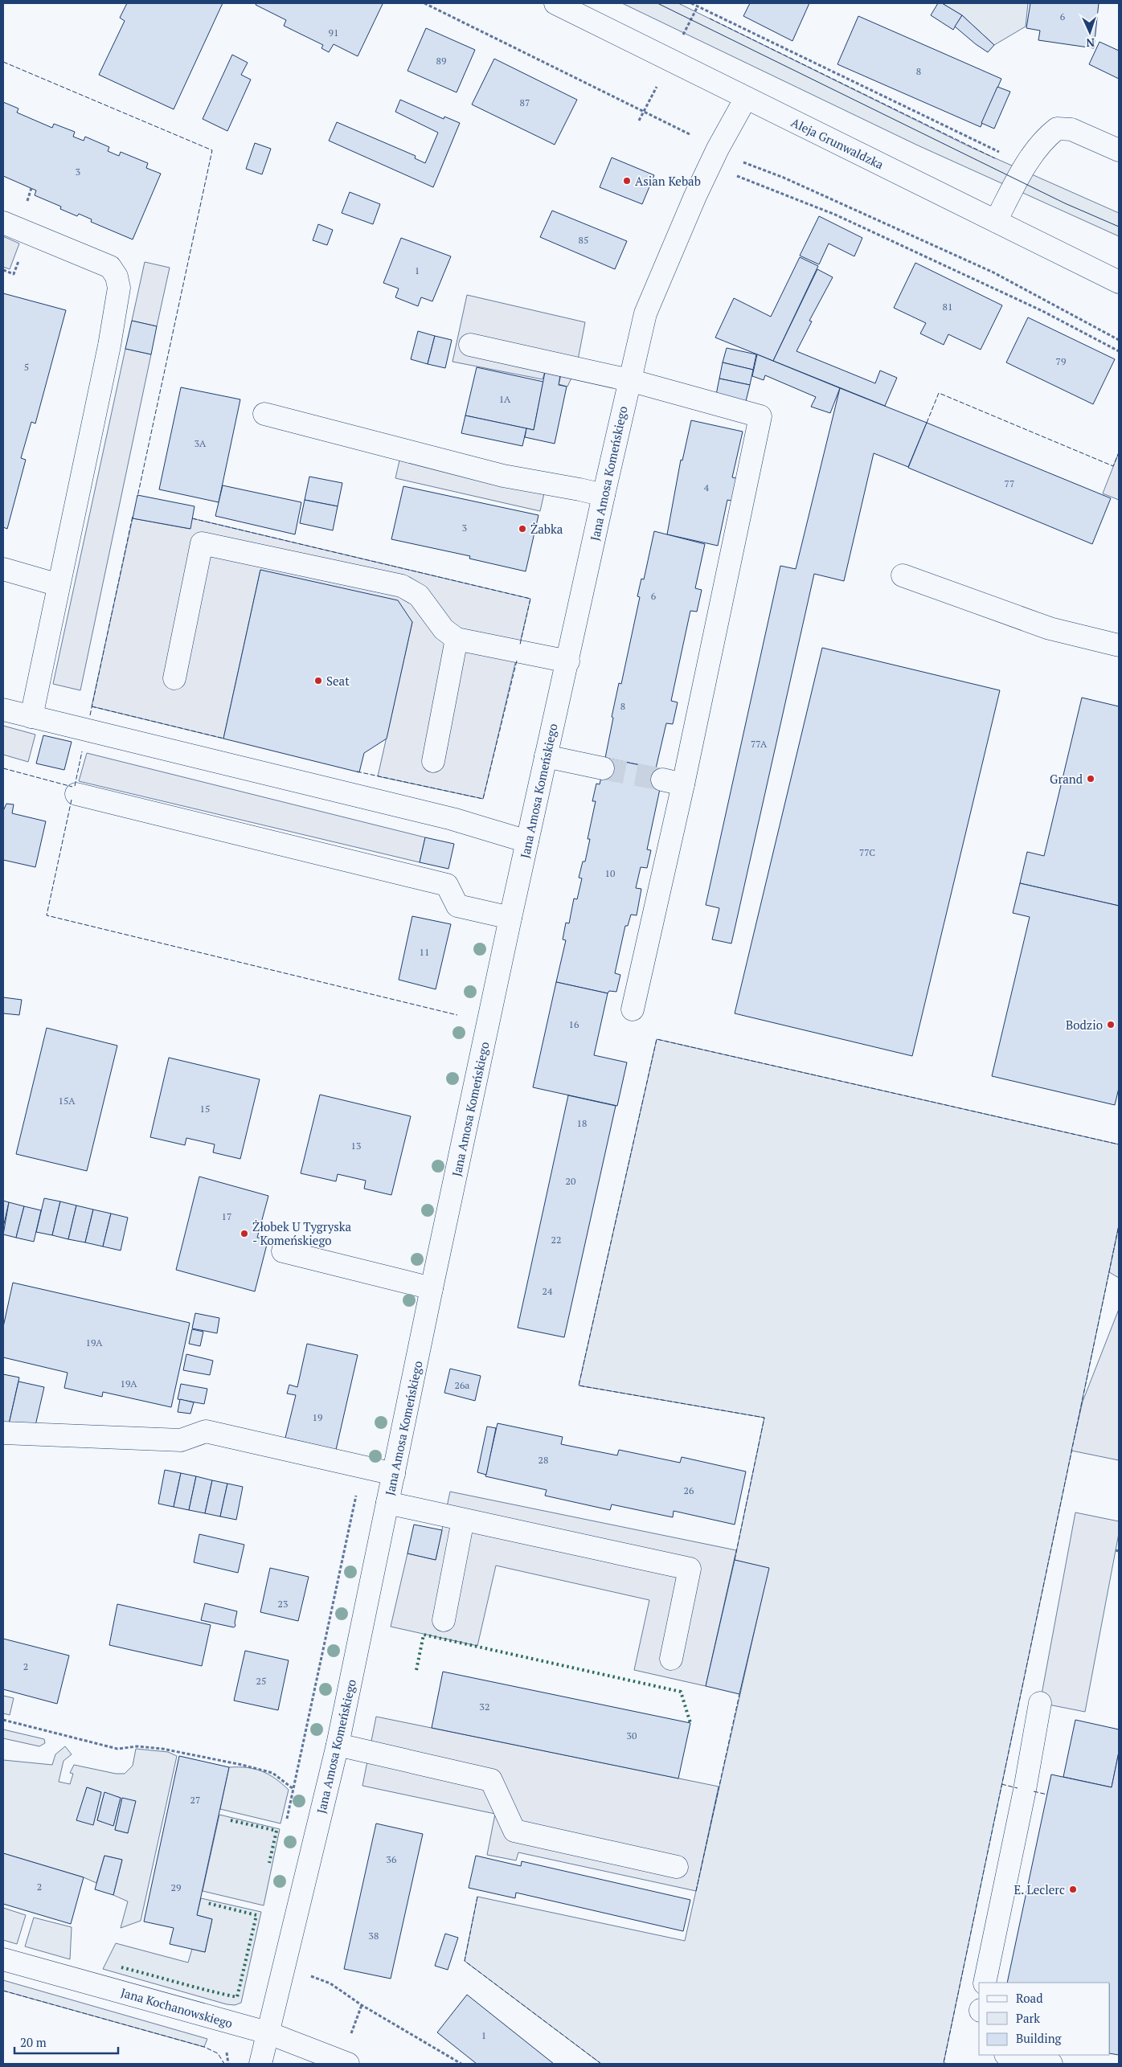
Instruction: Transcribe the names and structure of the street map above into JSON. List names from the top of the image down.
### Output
{
  "streets": {
    "street": ["Aleja Grunwaldzka", "Jana Amosa Komeńskiego", "Jana Kochanowskiego"]
  },
  "crossings": [
    ["Aleja Grunwaldzka", "Jana Amosa Komeńskiego"],
    ["Jana Amosa Komeńskiego", "Jana Kochanowskiego"]
  ],
  "places": [
    "Asian Kebab",
    "Żabka",
    "Seat",
    "Grand",
    "Bodzio",
    "Żłobek U Tygryska - Komeńskiego",
    "E. Leclerc"
  ],
  "house_numbers": [
    "6",
    "91",
    "89",
    "8",
    "87",
    "3",
    "85",
    "1",
    "81",
    "79",
    "5",
    "1A",
    "3A",
    "77",
    "4",
    "3",
    "6",
    "8",
    "77A",
    "77C",
    "10",
    "11",
    "16",
    "15A",
    "15",
    "18",
    "13",
    "20",
    "17",
    "22",
    "24",
    "19A",
    "19A",
    "26a",
    "19",
    "28",
    "26",
    "23",
    "2",
    "25",
    "32",
    "30",
    "27",
    "36",
    "2",
    "29",
    "38",
    "1"
  ],
  "legend": ["Road", "Park", "Building"],
  "scale_bar": "20 m",
  "north": "bottom"
}
